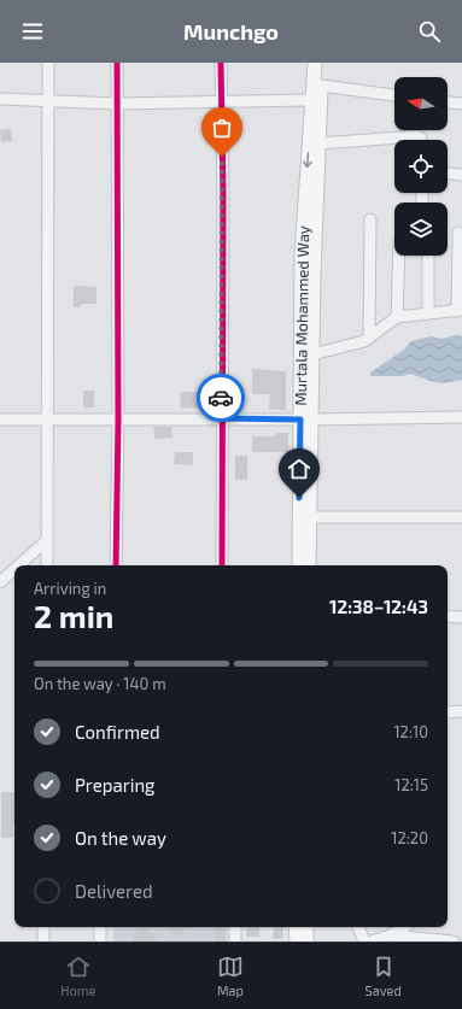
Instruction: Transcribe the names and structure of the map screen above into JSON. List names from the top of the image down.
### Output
{
  "streets": {
    "main road": ["Murtala Mohammed Way"]
  },
  "north": "left",
  "page": {
    "header": "Munchgo",
    "heading": ["2 min", "Arriving in", "12:38–12:43"],
    "bar": "On the way · 140 m",
    "list": [
      ["Confirmed", "12:10"],
      ["Preparing", "12:15"],
      ["On the way", "12:20"],
      "Delivered"
    ],
    "tabs": ["Home", "Map", "Saved"]
  }
}
